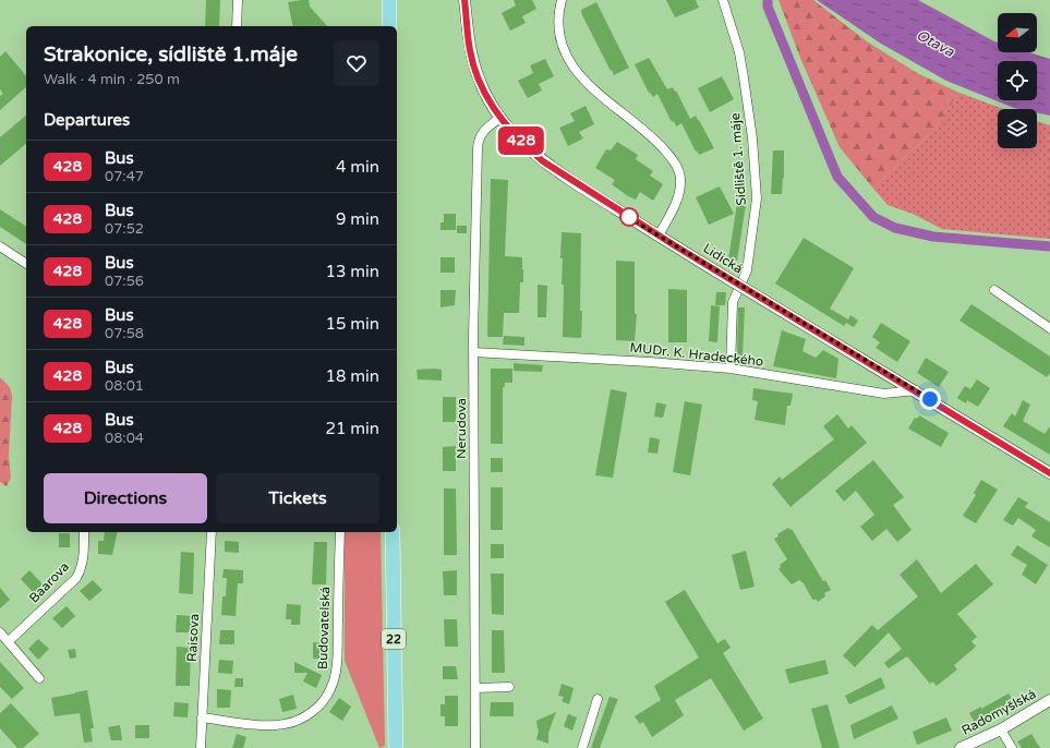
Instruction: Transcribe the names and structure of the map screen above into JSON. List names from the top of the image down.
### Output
{
  "streets": {
    "main road": ["22"],
    "street": [
      "Sídliště 1. máje",
      "Lidická",
      "MUDr. K. Hradeckého",
      "Nerudova",
      "Baarova",
      "Budovatelská",
      "Raisova",
      "Radomyšlská"
    ]
  },
  "crossings": [
    ["Sídliště 1. máje", "MUDr. K. Hradeckého"],
    ["Lidická", "MUDr. K. Hradeckého"],
    ["Lidická", "Nerudova"],
    ["MUDr. K. Hradeckého", "Nerudova"],
    ["Budovatelská", "Raisova"]
  ],
  "water": ["Otava"],
  "lines": ["bus line 428"],
  "north": "left",
  "page": {
    "on_map": "428",
    "heading": [
      ["Strakonice, sídliště 1.máje", "Walk · 4 min · 250 m"],
      "Departures"
    ],
    "list": [
      {
        "mark": "428",
        "name": "Bus",
        "note": "07:47",
        "value": "4 min"
      },
      {
        "mark": "428",
        "name": "Bus",
        "note": "07:52",
        "value": "9 min"
      },
      {
        "mark": "428",
        "name": "Bus",
        "note": "07:56",
        "value": "13 min"
      },
      {
        "mark": "428",
        "name": "Bus",
        "note": "07:58",
        "value": "15 min"
      },
      {
        "mark": "428",
        "name": "Bus",
        "note": "08:01",
        "value": "18 min"
      },
      {
        "mark": "428",
        "name": "Bus",
        "note": "08:04",
        "value": "21 min"
      }
    ],
    "buttons": ["Directions", "Tickets"]
  }
}
